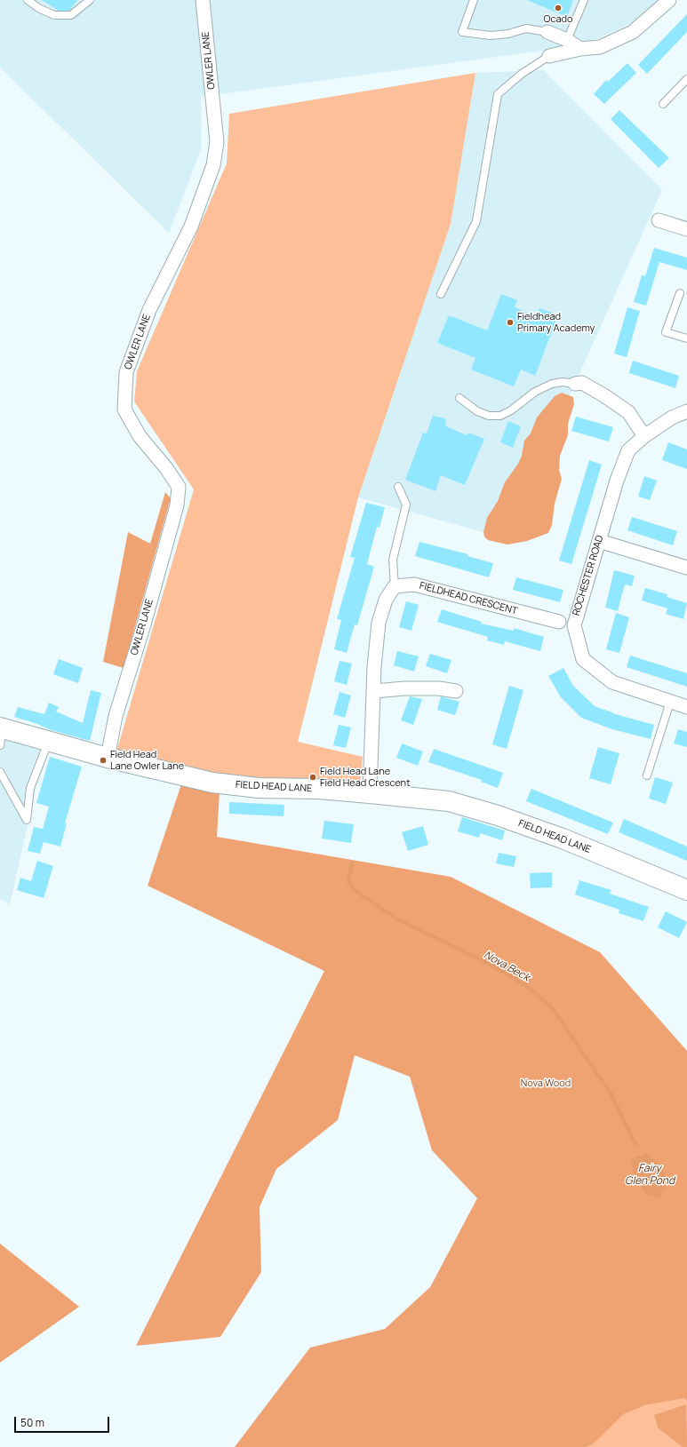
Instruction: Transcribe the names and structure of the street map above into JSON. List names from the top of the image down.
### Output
{
  "streets": {
    "main road": ["FIELD HEAD LANE"],
    "street": ["OWLER LANE", "ROCHESTER ROAD", "FIELDHEAD CRESCENT"]
  },
  "crossings": [
    ["OWLER LANE", "FIELD HEAD LANE"]
  ],
  "water": ["Nova Beck", "Fairy Glen Pond"],
  "parks": ["Nova Wood"],
  "places": [
    "Ocado",
    "Fieldhead Primary Academy",
    "Field Head Lane Owler Lane",
    "Field Head Lane Field Head Crescent"
  ],
  "scale_bar": "50 m"
}
